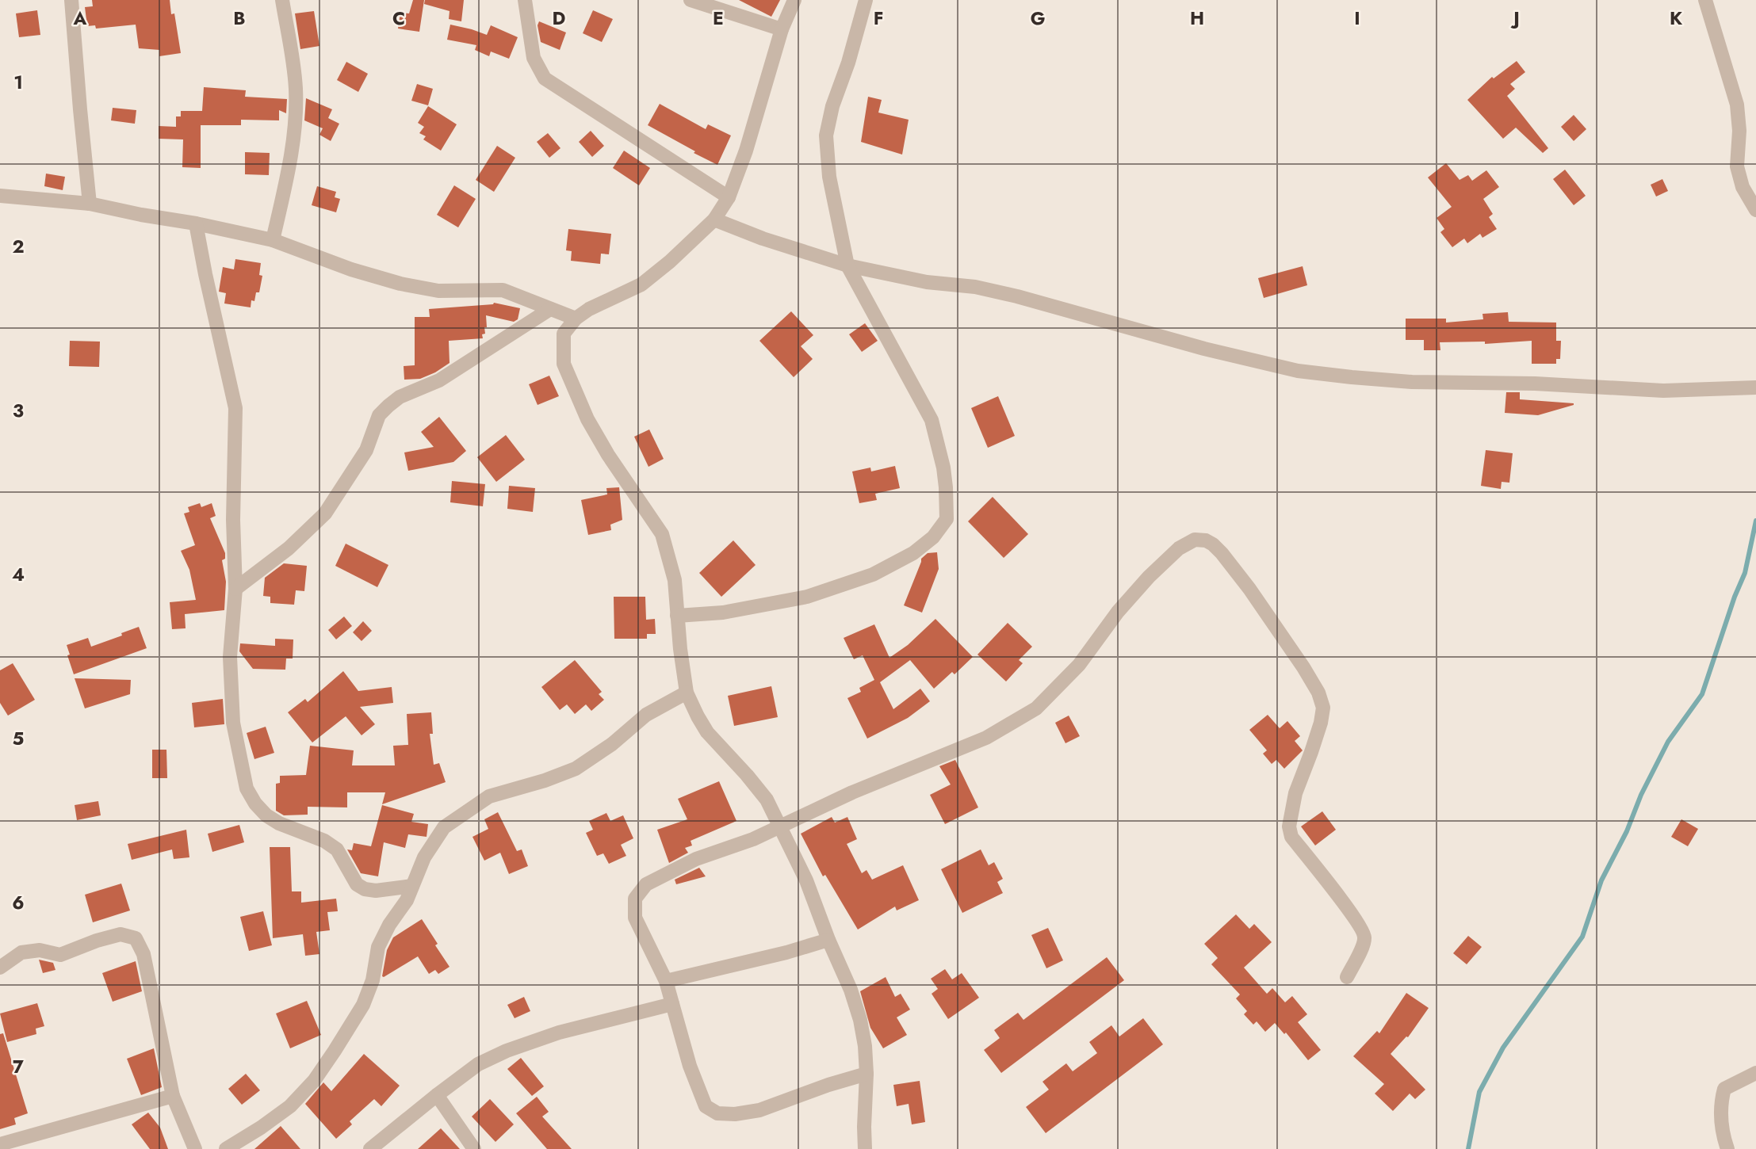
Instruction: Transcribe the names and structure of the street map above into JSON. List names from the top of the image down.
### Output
{
  "grid": {
    "columns": [
      "A",
      "B",
      "C",
      "D",
      "E",
      "F",
      "G",
      "H",
      "I",
      "J",
      "K"
    ],
    "rows": [
      "1",
      "2",
      "3",
      "4",
      "5",
      "6",
      "7"
    ]
  }
}
